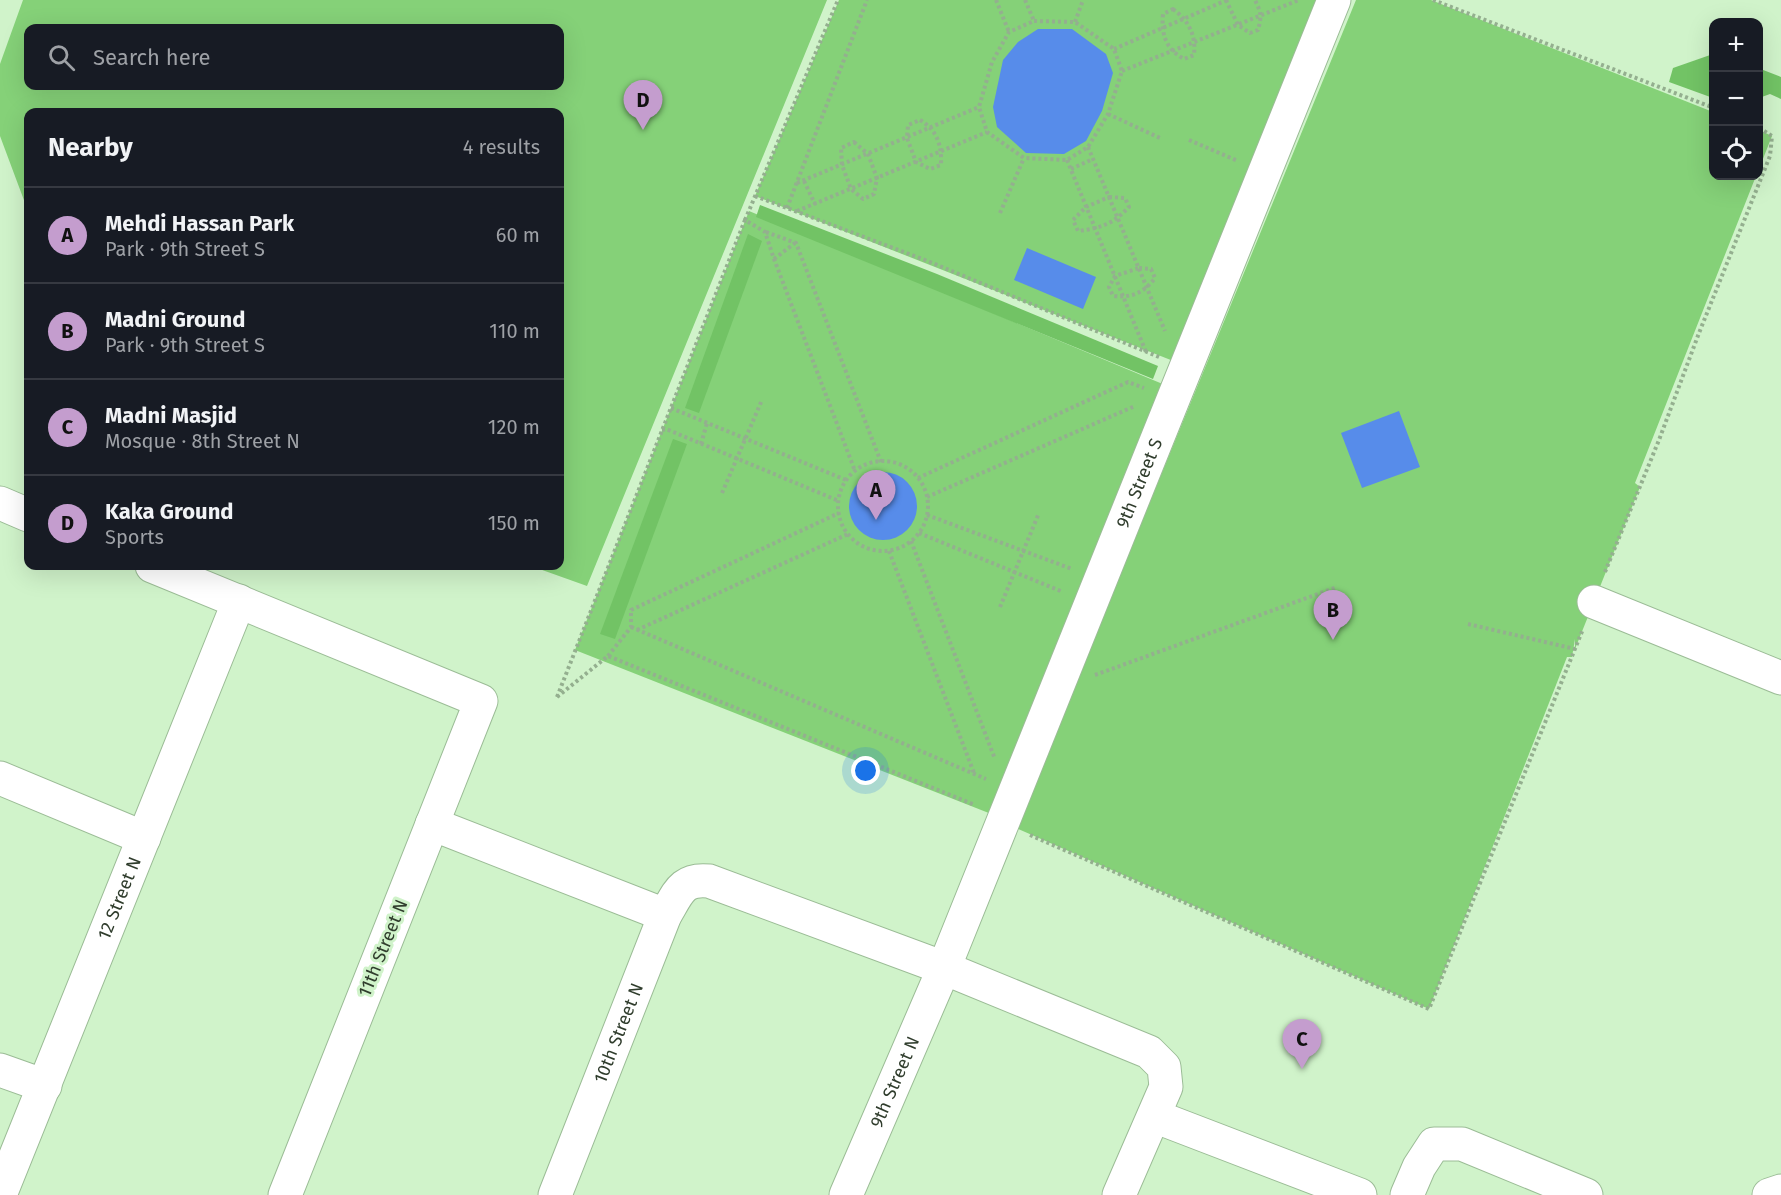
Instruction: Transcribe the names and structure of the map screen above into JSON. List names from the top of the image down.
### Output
{
  "streets": {
    "street": [
      "9th Street S",
      "12 Street N",
      "11th Street N",
      "10th Street N",
      "9th Street N"
    ]
  },
  "crossings": [
    ["9th Street S", "10th Street N"],
    ["9th Street S", "9th Street N"],
    ["12 Street N", "11th Street N"],
    ["10th Street N", "9th Street N"]
  ],
  "page": {
    "map_buttons": ["+", "−"],
    "search": "Search here",
    "pins": [
      "D",
      "A",
      "B",
      "C"
    ],
    "heading": ["Nearby", "4 results"],
    "list": [
      {
        "mark": "A",
        "name": "Mehdi Hassan Park",
        "note": "Park · 9th Street S",
        "value": "60 m"
      },
      {
        "mark": "B",
        "name": "Madni Ground",
        "note": "Park · 9th Street S",
        "value": "110 m"
      },
      {
        "mark": "C",
        "name": "Madni Masjid",
        "note": "Mosque · 8th Street N",
        "value": "120 m"
      },
      {
        "mark": "D",
        "name": "Kaka Ground",
        "note": "Sports",
        "value": "150 m"
      }
    ]
  }
}
